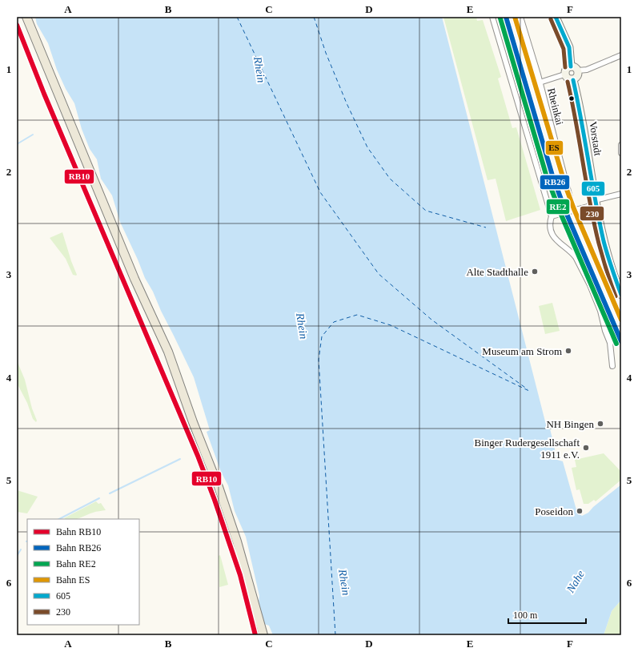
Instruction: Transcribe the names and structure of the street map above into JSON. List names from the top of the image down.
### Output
{
  "streets": {
    "main road": ["Vorstadt"],
    "street": ["Rheinkai"]
  },
  "crossings": [
    ["Rheinkai", "Vorstadt"]
  ],
  "water": ["Rhein", "Nahe"],
  "places": [
    "Alte Stadthalle",
    "Museum am Strom",
    "NH Bingen",
    "Binger Rudergesellschaft 1911 e.V.",
    "Poseidon"
  ],
  "lines": [
    "rail line RB26",
    "rail line ES",
    "transit line 605",
    "rail line RE2",
    "transit line 230",
    "rail line RB10"
  ],
  "legend": [
    "Bahn RB10",
    "Bahn RB26",
    "Bahn RE2",
    "Bahn ES",
    "605",
    "230"
  ],
  "scale_bar": "100 m",
  "grid": {
    "columns": [
      "A",
      "B",
      "C",
      "D",
      "E",
      "F"
    ],
    "rows": [
      "1",
      "2",
      "3",
      "4",
      "5",
      "6"
    ]
  }
}
